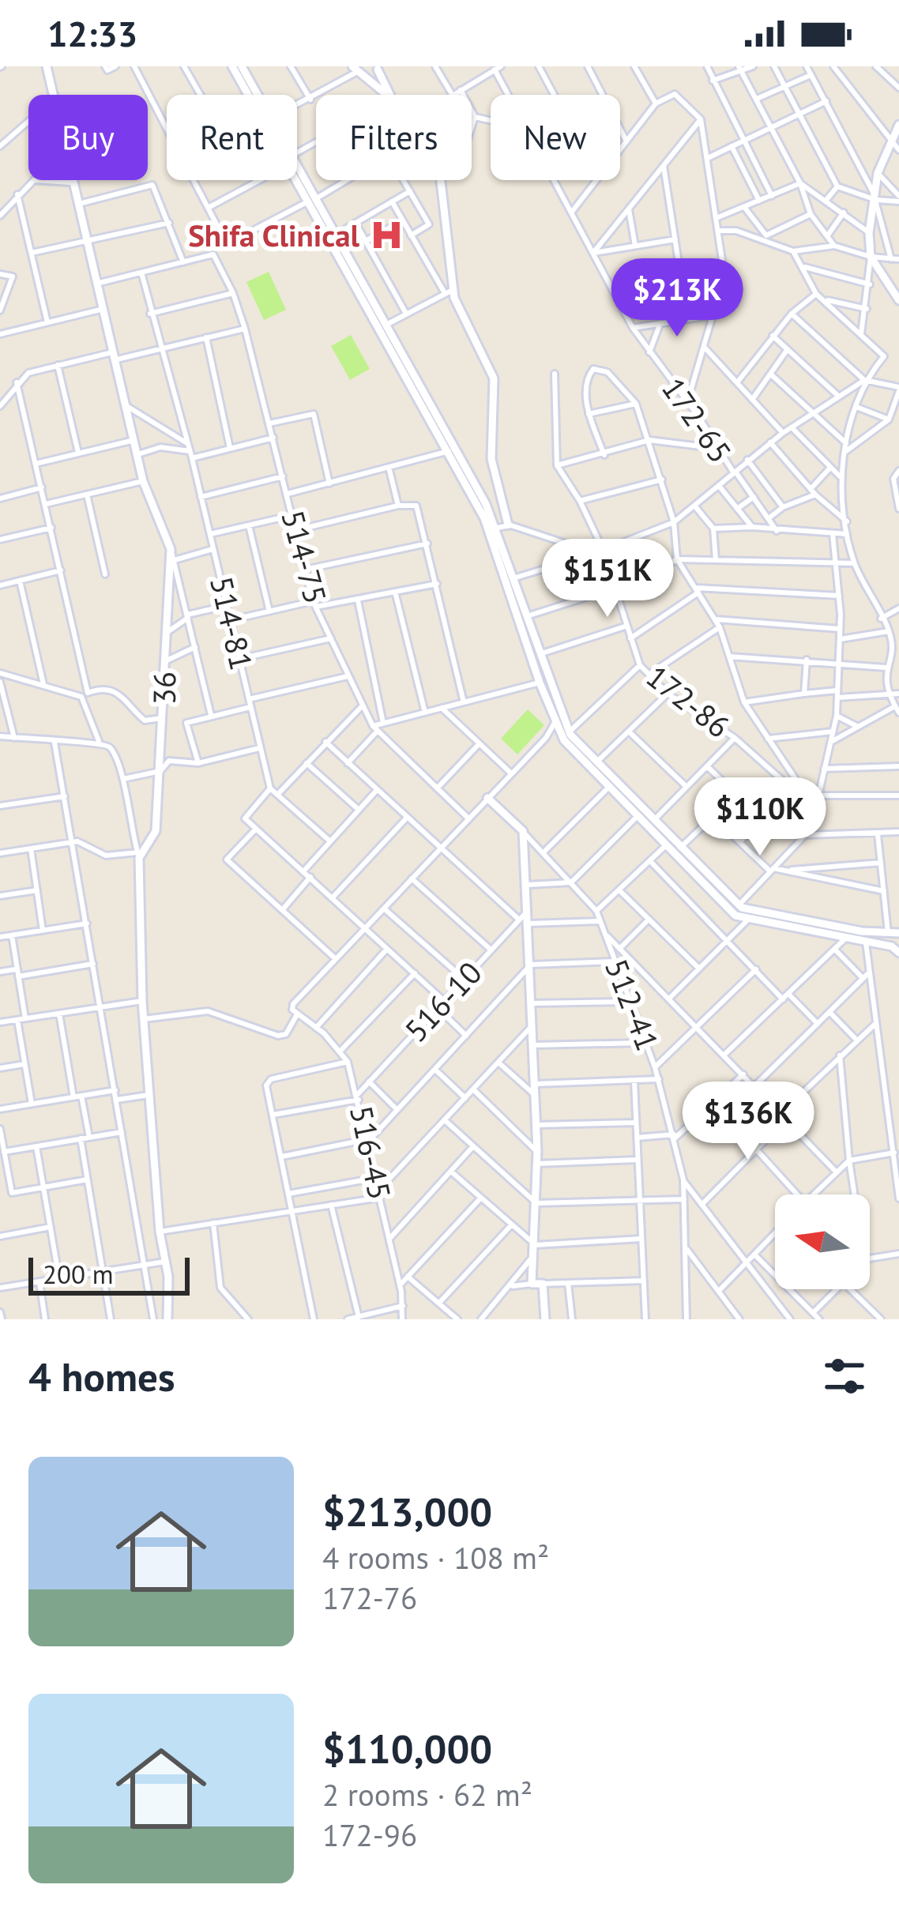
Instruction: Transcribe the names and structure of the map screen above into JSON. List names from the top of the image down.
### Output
{
  "streets": {
    "street": [
      "172-65",
      "514-75",
      "514-81",
      "36",
      "172-86",
      "516-10",
      "512-41",
      "516-45"
    ]
  },
  "crossings": [
    ["516-10", "516-45"]
  ],
  "places": {
    "hospital": ["Shifa Clinical"]
  },
  "scale_bar": "200 m",
  "north": "left",
  "page": {
    "status": "12:33",
    "chip": [
      "Buy",
      "Rent",
      "Filters",
      "New"
    ],
    "price": [
      "$213K",
      "$151K",
      "$110K",
      "$136K"
    ],
    "scale": "200 m",
    "heading": "4 homes",
    "list": [
      {
        "name": "$213,000",
        "note": "4 rooms · 108 m² · 172-76"
      },
      {
        "name": "$110,000",
        "note": "2 rooms · 62 m² · 172-96"
      }
    ]
  }
}
